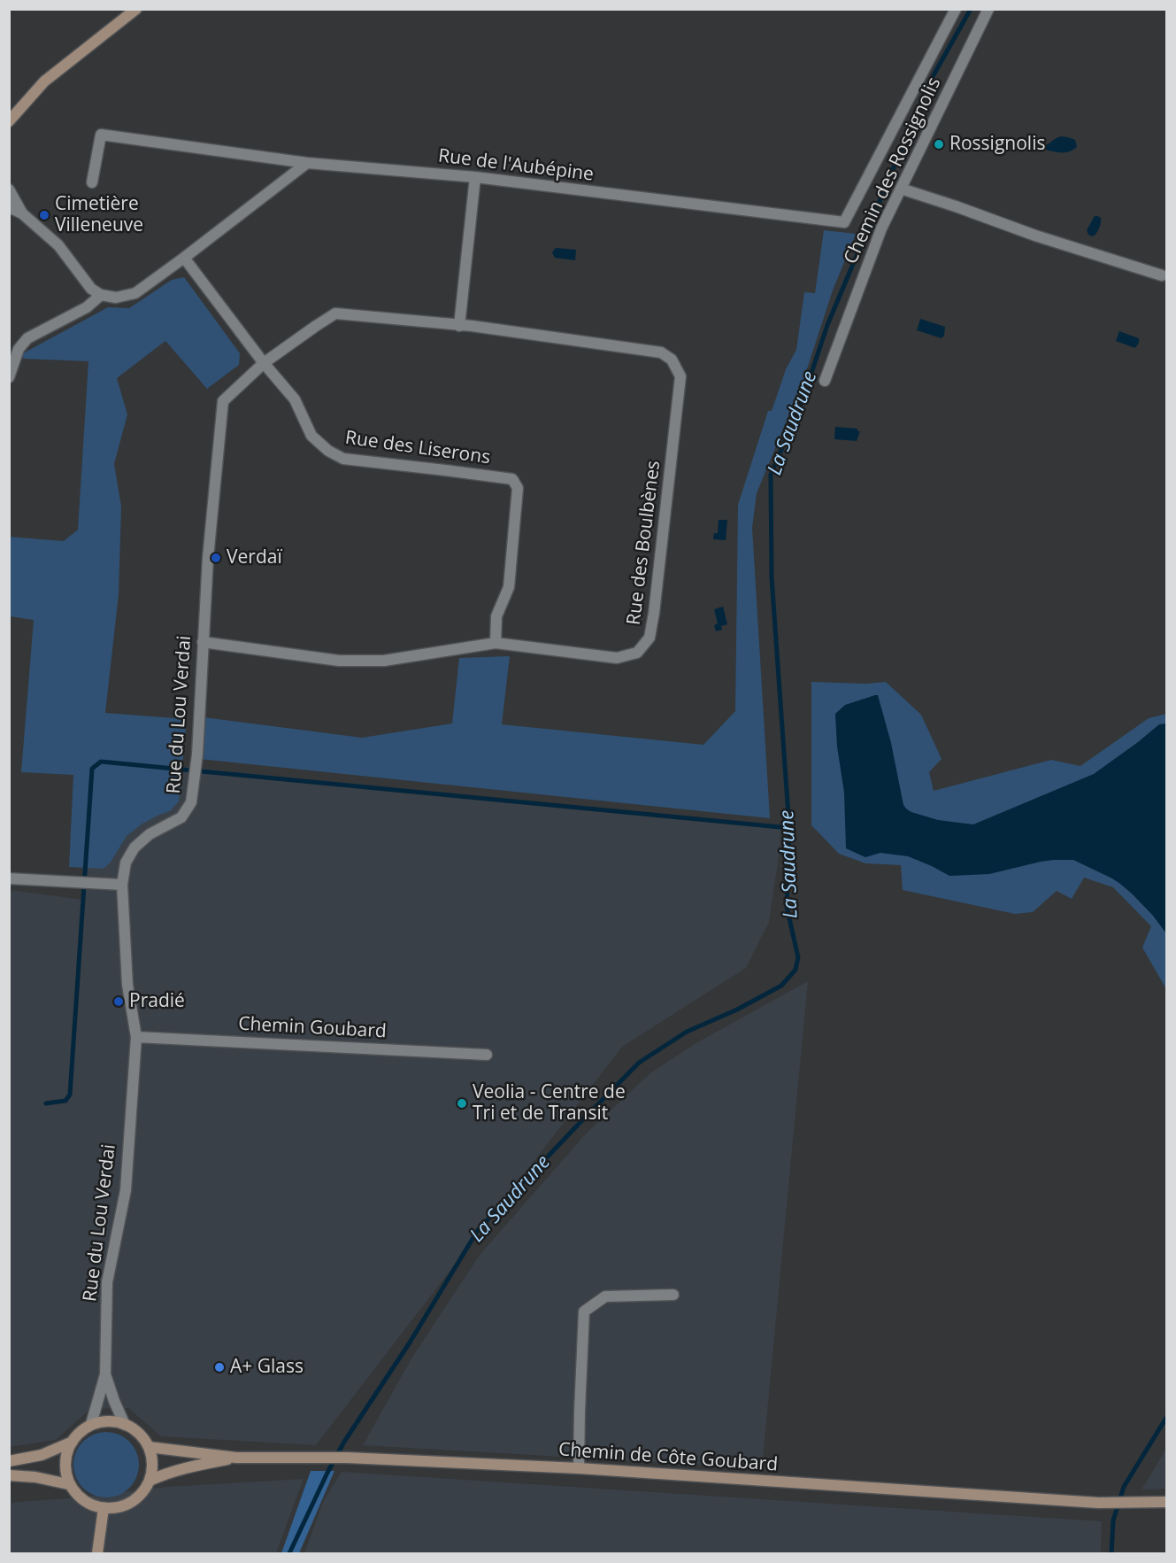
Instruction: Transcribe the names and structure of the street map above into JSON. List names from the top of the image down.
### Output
{
  "streets": {
    "main road": ["Chemin de Côte Goubard"],
    "street": [
      "Rue de l'Aubépine",
      "Chemin des Rossignolis",
      "Rue des Liserons",
      "Rue des Boulbènes",
      "Rue du Lou Verdai",
      "Chemin Goubard"
    ]
  },
  "crossings": [
    ["Rue des Liserons", "Rue des Boulbènes"],
    ["Rue des Liserons", "Rue du Lou Verdai"],
    ["Rue des Boulbènes", "Rue du Lou Verdai"],
    ["Rue du Lou Verdai", "Chemin Goubard"],
    ["Rue du Lou Verdai", "Chemin de Côte Goubard"]
  ],
  "water": ["La Saudrune"],
  "places": [
    "Rossignolis",
    "Cimetière Villeneuve",
    "Verdaï",
    "Pradié",
    "Veolia - Centre de Tri et de Transit",
    "A+ Glass"
  ]
}
